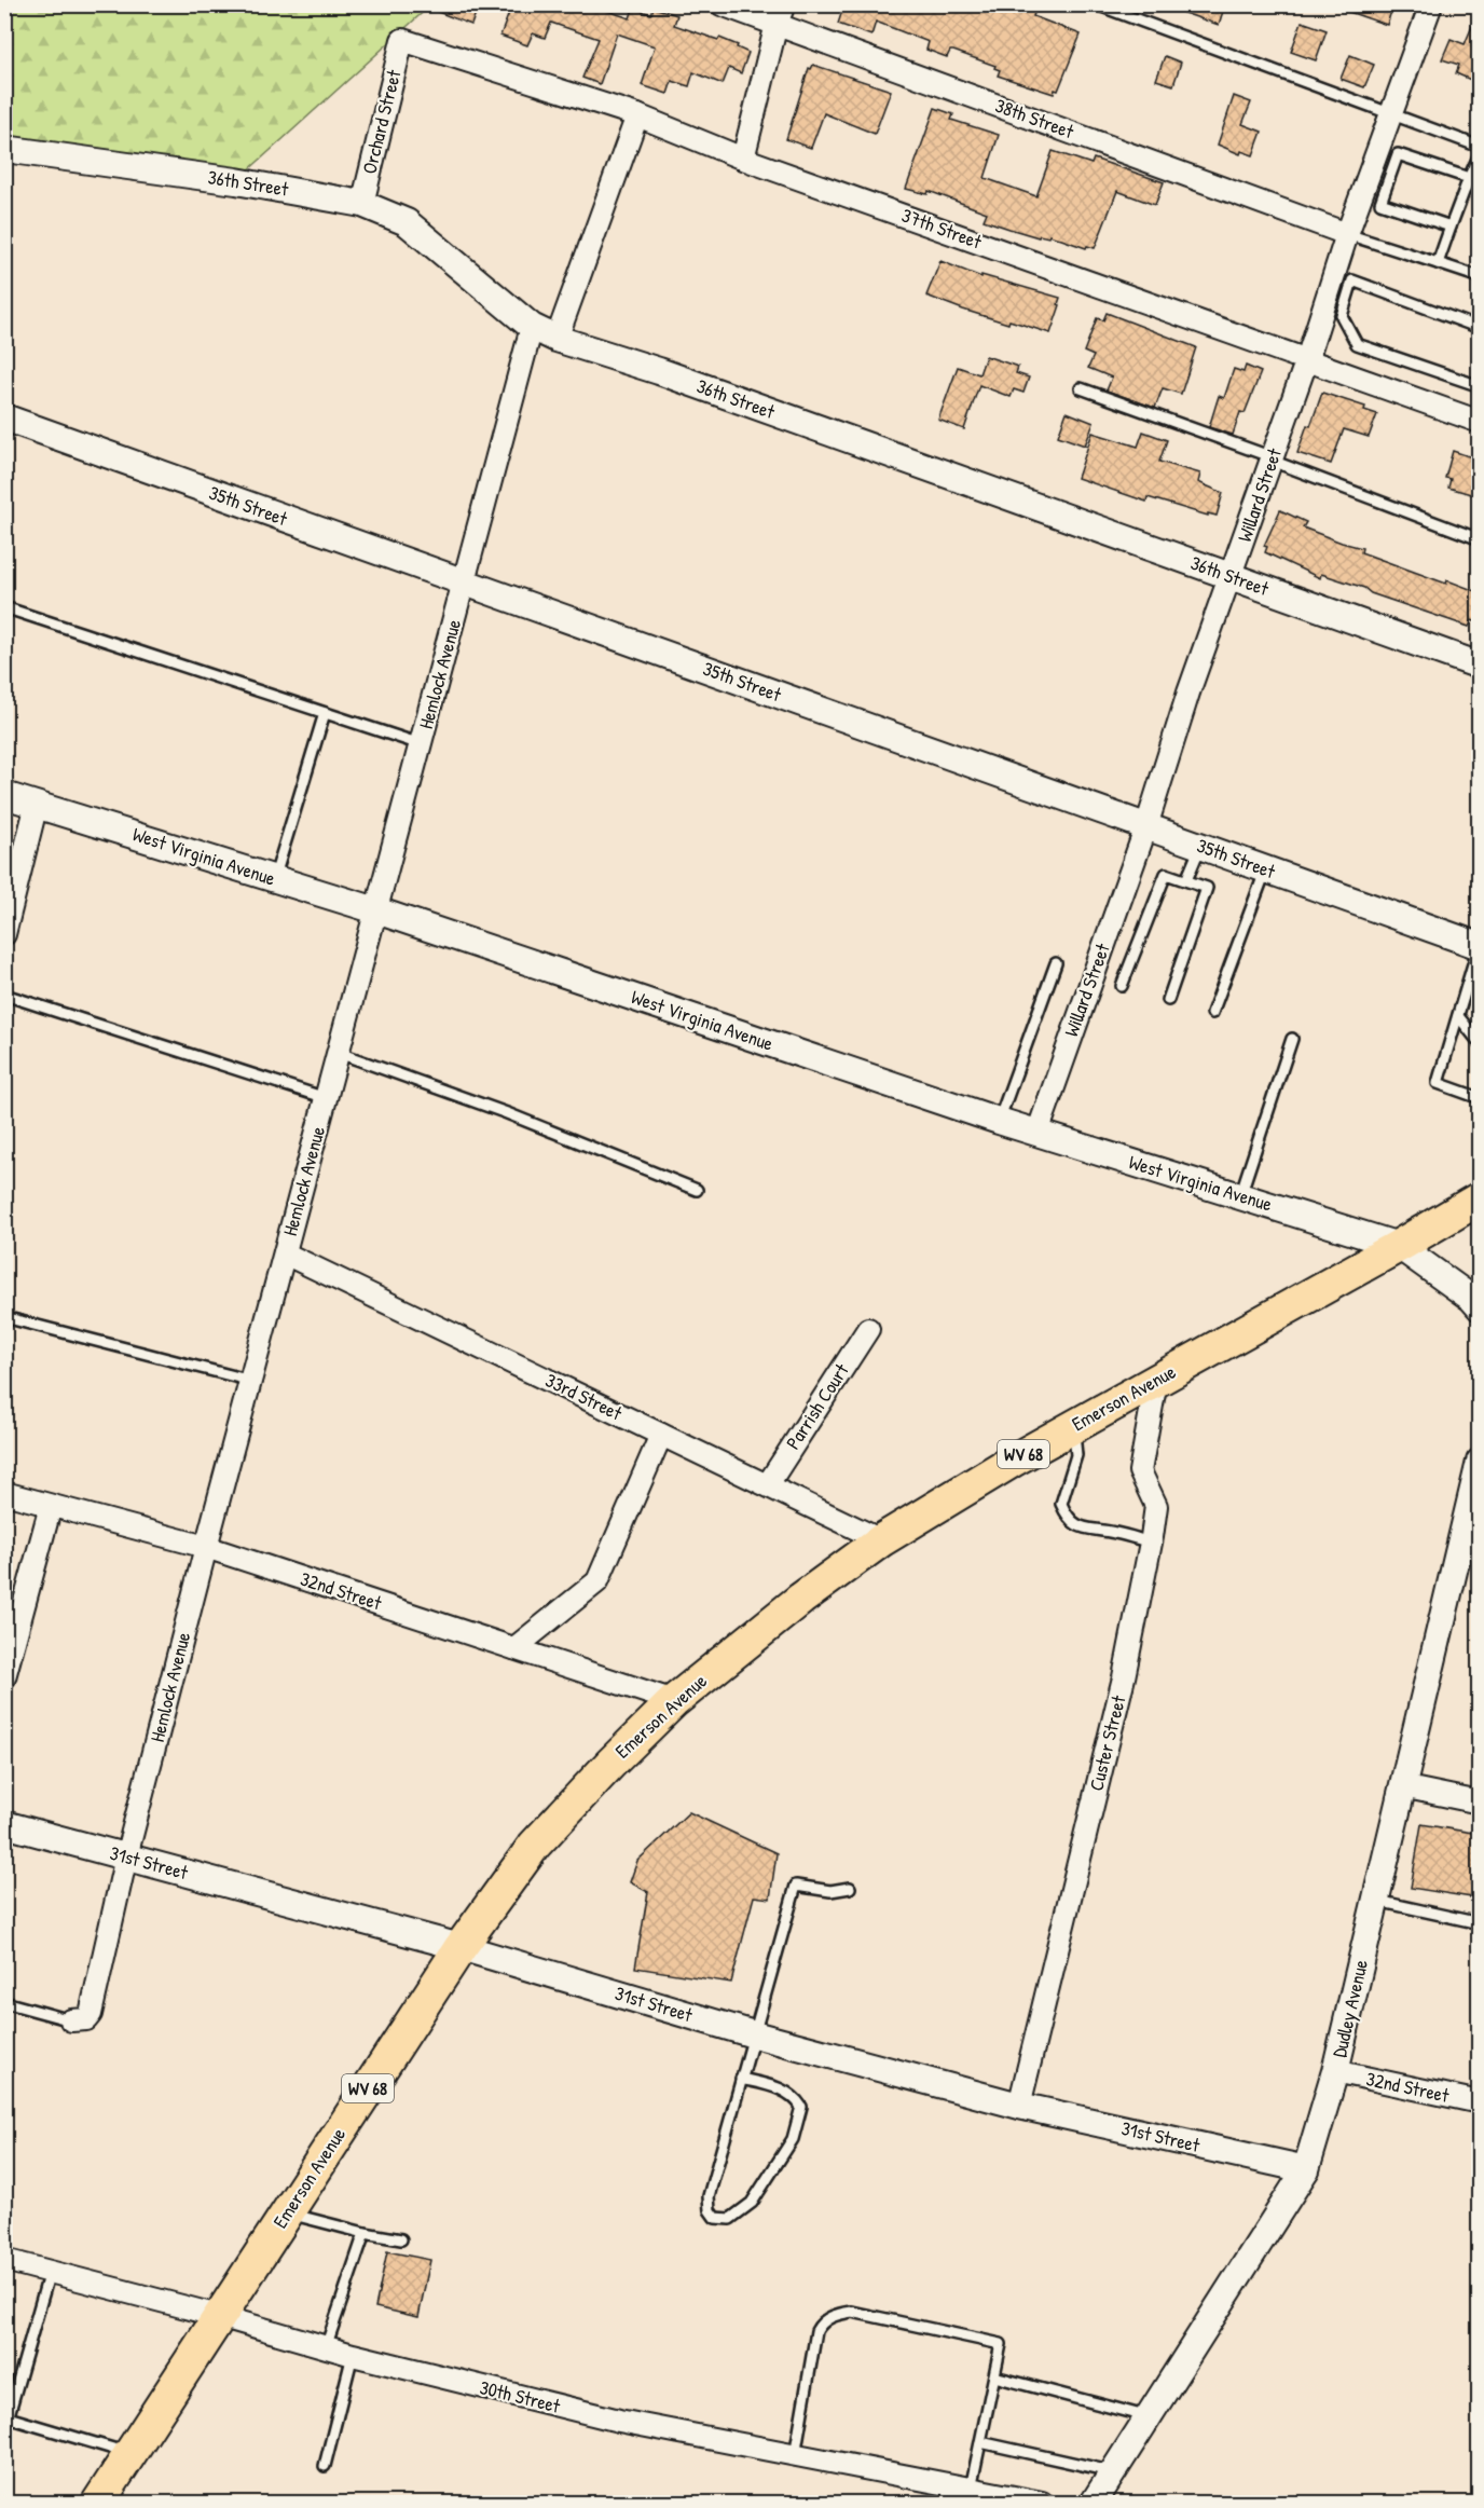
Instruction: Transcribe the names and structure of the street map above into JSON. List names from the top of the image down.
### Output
{
  "streets": {
    "main road": ["Emerson Avenue", "WV 68"],
    "street": [
      "38th Street",
      "Orchard Street",
      "36th Street",
      "37th Street",
      "Willard Street",
      "35th Street",
      "Hemlock Avenue",
      "West Virginia Avenue",
      "33rd Street",
      "Parrish Court",
      "32nd Street",
      "Custer Street",
      "31st Street",
      "Dudley Avenue",
      "30th Street"
    ]
  },
  "crossings": [
    ["38th Street", "Willard Street"],
    ["Orchard Street", "36th Street"],
    ["Orchard Street", "37th Street"],
    ["36th Street", "Willard Street"],
    ["36th Street", "Hemlock Avenue"],
    ["37th Street", "Willard Street"],
    ["Willard Street", "35th Street"],
    ["Willard Street", "West Virginia Avenue"],
    ["35th Street", "Hemlock Avenue"],
    ["Hemlock Avenue", "West Virginia Avenue"],
    ["Hemlock Avenue", "33rd Street"],
    ["Hemlock Avenue", "32nd Street"],
    ["Hemlock Avenue", "31st Street"],
    ["West Virginia Avenue", "Emerson Avenue"],
    ["33rd Street", "Emerson Avenue"],
    ["33rd Street", "Parrish Court"],
    ["Emerson Avenue", "32nd Street"],
    ["Emerson Avenue", "Custer Street"],
    ["Emerson Avenue", "31st Street"],
    ["Emerson Avenue", "30th Street"],
    ["32nd Street", "Dudley Avenue"],
    ["Custer Street", "31st Street"],
    ["31st Street", "Dudley Avenue"]
  ]
}
